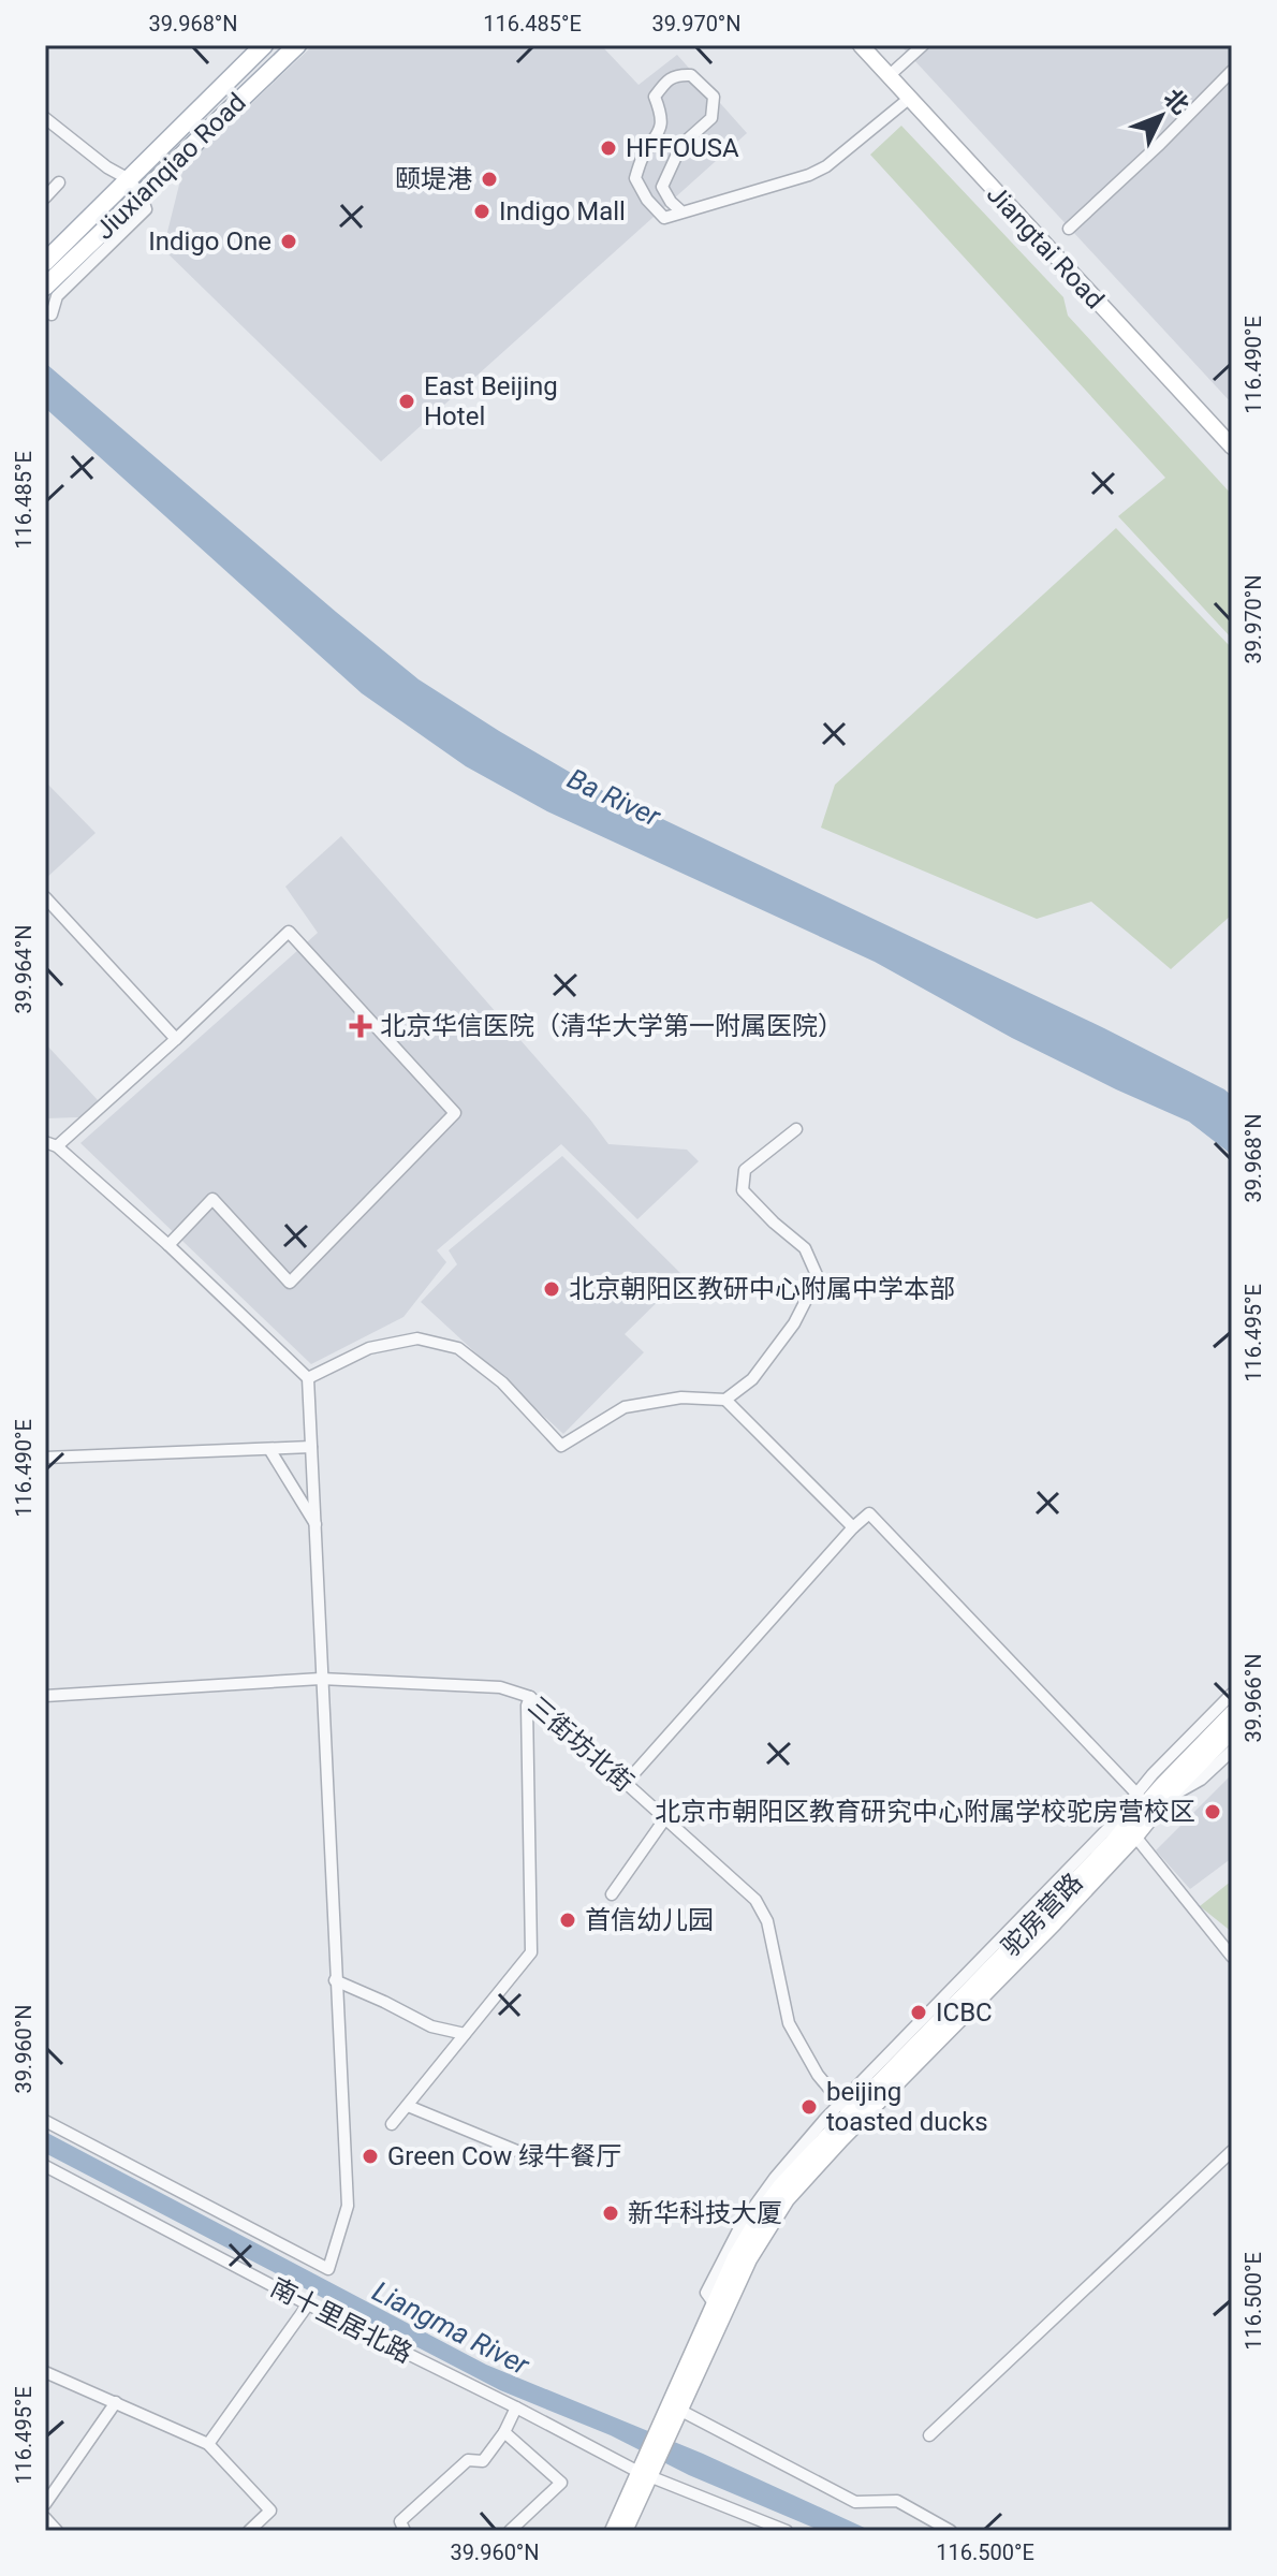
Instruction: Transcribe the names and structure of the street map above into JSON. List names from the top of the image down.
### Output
{
  "streets": {
    "main road": ["Jiuxianqiao Road"],
    "street": [
      "Jiangtai Road",
      "三街坊北街",
      "驼房营路",
      "南十里居北路"
    ]
  },
  "crossings": [
    ["三街坊北街", "驼房营路"]
  ],
  "water": ["Ba River", "Liangma River"],
  "places": {
    "other": [
      "HFFOUSA",
      "颐堤港",
      "Indigo Mall",
      "Indigo One",
      "East Beijing Hotel",
      "北京朝阳区教研中心附属中学本部",
      "北京市朝阳区教育研究中心附属学校驼房营校区",
      "首信幼儿园",
      "ICBC",
      "beijing toasted ducks",
      "Green Cow 绿牛餐厅",
      "新华科技大厦"
    ],
    "health": ["北京华信医院（清华大学第一附属医院）"]
  },
  "north": "top right",
  "coordinates": [
    "39.968°N",
    "116.485°E",
    "39.970°N",
    "116.490°E",
    "39.964°N",
    "116.495°E",
    "39.966°N",
    "39.960°N",
    "116.500°E"
  ]
}
